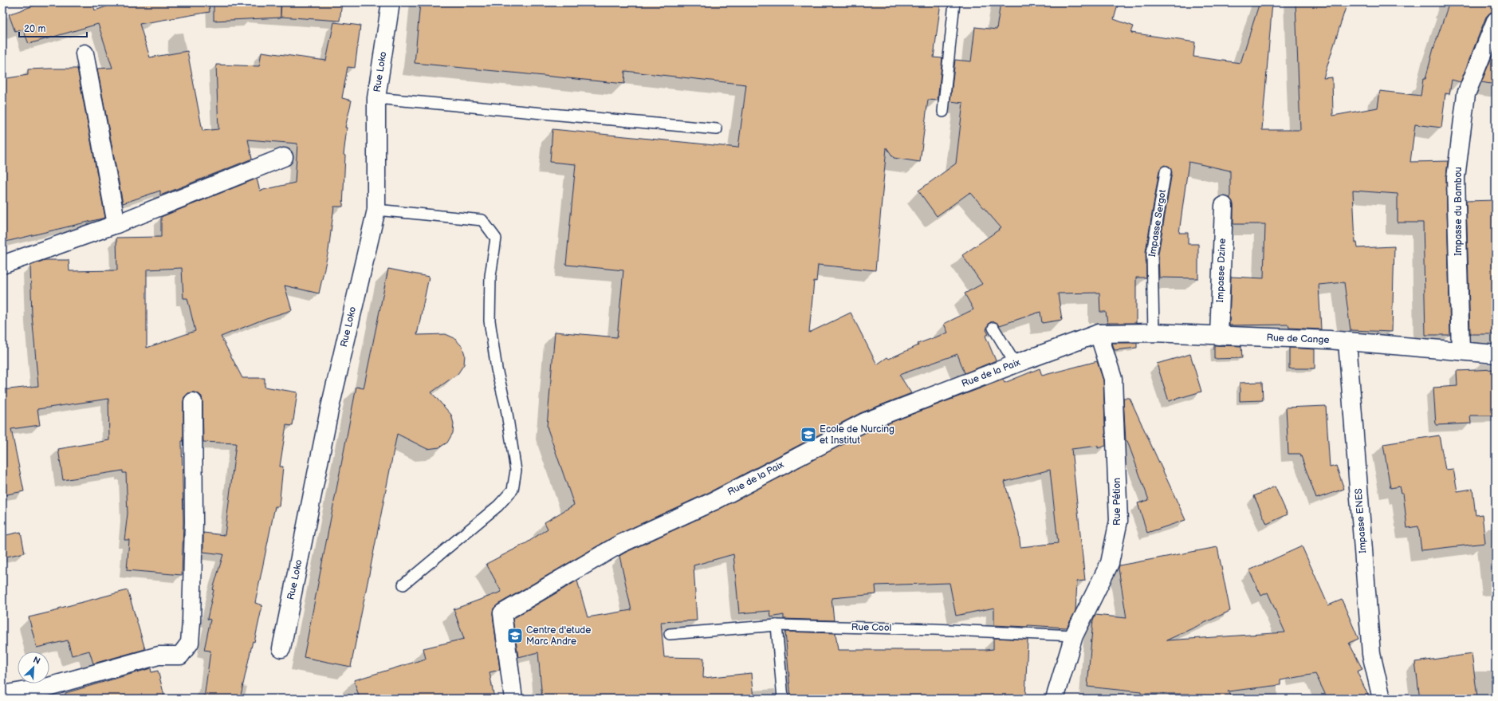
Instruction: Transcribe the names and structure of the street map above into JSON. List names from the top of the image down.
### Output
{
  "streets": {
    "street": [
      "Rue Loko",
      "Impasse du Bambou",
      "Impasse Dzine",
      "Rue de Cange",
      "Rue de la Paix",
      "Rue Pétion",
      "Impasse ENES"
    ],
    "lane": ["Impasse Sergot", "Rue Cool"]
  },
  "crossings": [
    ["Impasse du Bambou", "Rue de Cange"],
    ["Impasse Sergot", "Rue de Cange"],
    ["Impasse Dzine", "Rue de Cange"],
    ["Rue de Cange", "Rue de la Paix"],
    ["Rue de Cange", "Rue Pétion"],
    ["Rue de Cange", "Impasse ENES"],
    ["Rue de la Paix", "Rue Pétion"],
    ["Rue Pétion", "Rue Cool"]
  ],
  "places": {
    "school or university": ["Ecole de Nurcing et Institut", "Centre d'etude Marc Andre"]
  },
  "scale_bar": "20 m",
  "north": "top right"
}
